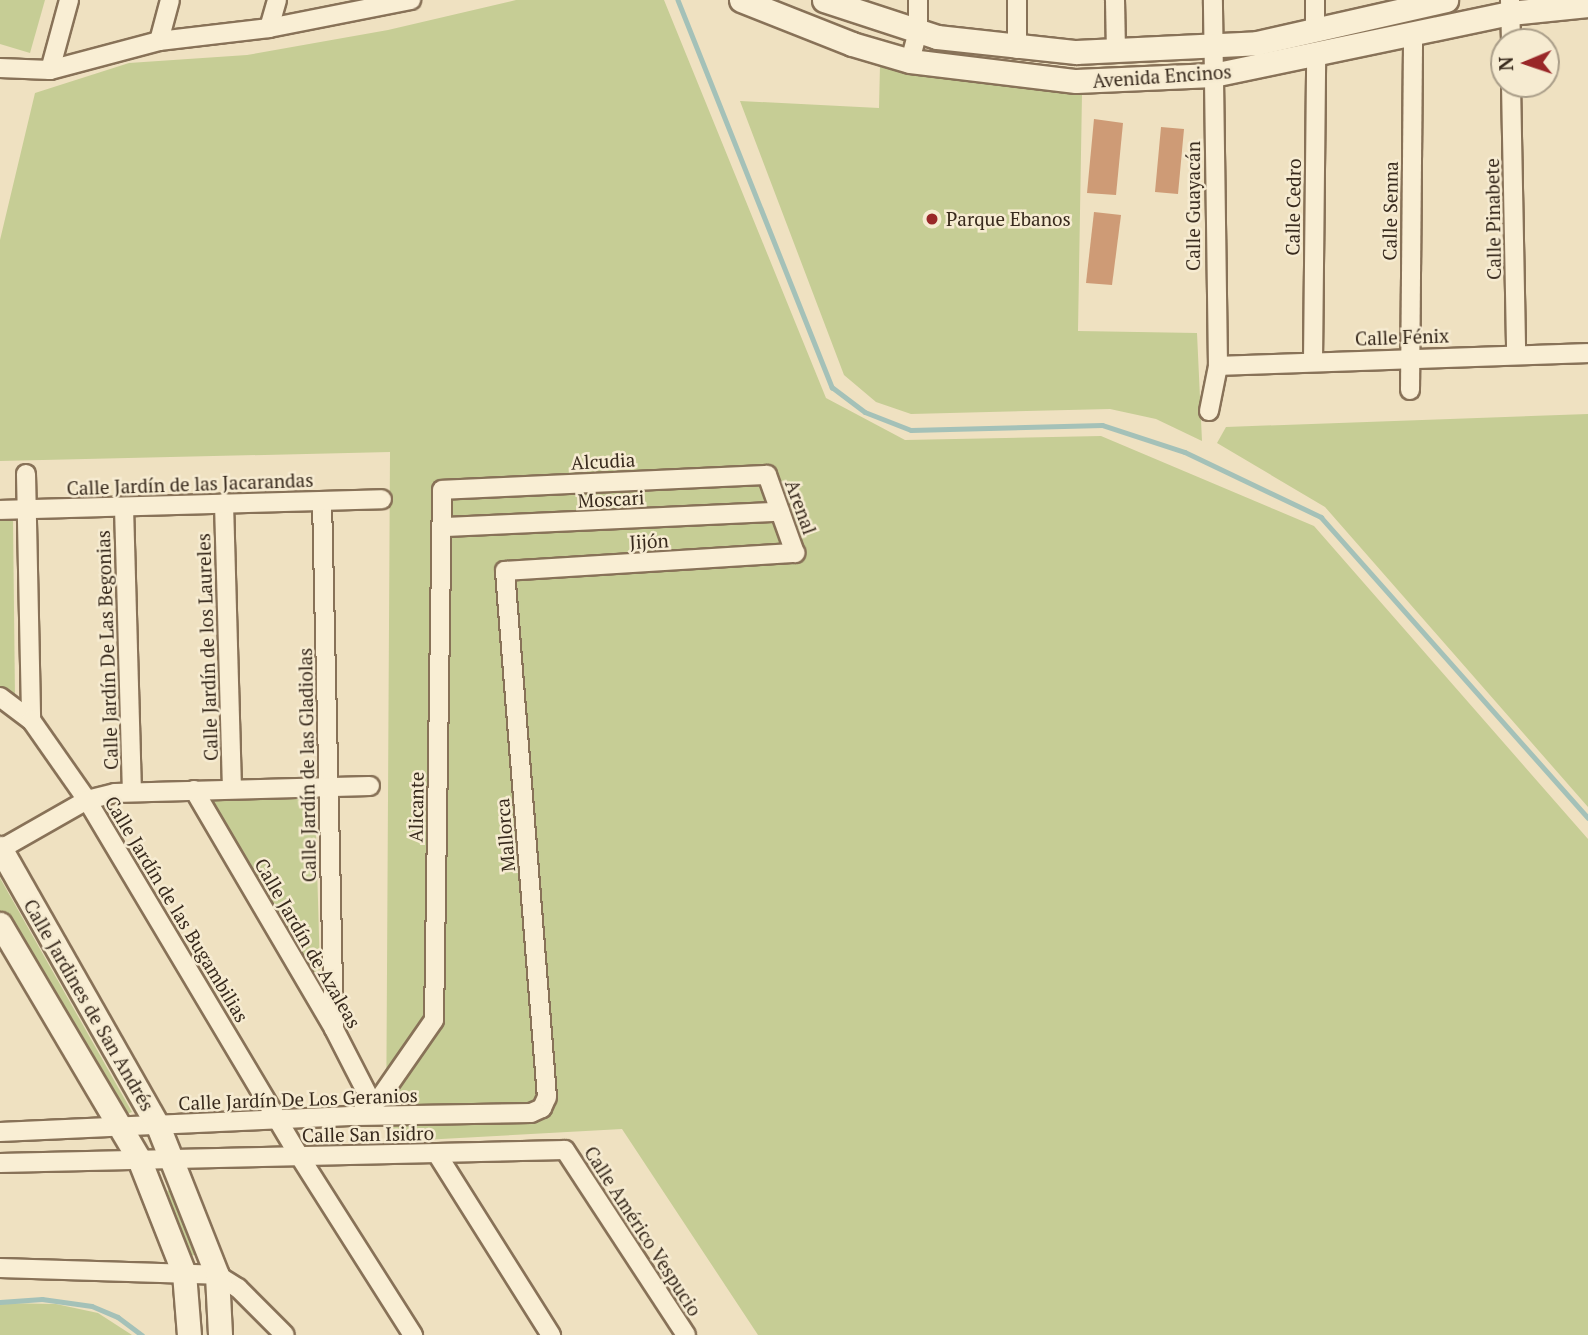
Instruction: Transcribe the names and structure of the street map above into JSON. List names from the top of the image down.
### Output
{
  "streets": {
    "street": [
      "Avenida Encinos",
      "Calle Guayacán",
      "Calle Cedro",
      "Calle Senna",
      "Calle Pinabete",
      "Calle Fénix",
      "Alcudia",
      "Calle Jardín de las Jacarandas",
      "Moscari",
      "Arenal",
      "Jijón",
      "Calle Jardín de los Laureles",
      "Calle Jardín De Las Begonias",
      "Calle Jardín de las Gladiolas",
      "Alicante",
      "Mallorca",
      "Calle Jardín de las Bugambilias",
      "Calle Jardín de Azaleas",
      "Calle Jardines de San Andrés",
      "Calle Jardín De Los Geranios",
      "Calle San Isidro",
      "Calle Américo Vespucio"
    ]
  },
  "crossings": [
    ["Avenida Encinos", "Calle Guayacán"],
    ["Avenida Encinos", "Calle Cedro"],
    ["Avenida Encinos", "Calle Senna"],
    ["Calle Guayacán", "Calle Fénix"],
    ["Calle Cedro", "Calle Fénix"],
    ["Calle Senna", "Calle Fénix"],
    ["Calle Pinabete", "Calle Fénix"],
    ["Alcudia", "Arenal"],
    ["Alcudia", "Alicante"],
    ["Calle Jardín de las Jacarandas", "Calle Jardín de los Laureles"],
    ["Calle Jardín de las Jacarandas", "Calle Jardín De Las Begonias"],
    ["Calle Jardín de las Jacarandas", "Calle Jardín de las Gladiolas"],
    ["Moscari", "Arenal"],
    ["Moscari", "Alicante"],
    ["Arenal", "Jijón"],
    ["Jijón", "Mallorca"],
    ["Calle Jardín de las Gladiolas", "Calle Jardín de Azaleas"],
    ["Alicante", "Calle Jardín de Azaleas"],
    ["Mallorca", "Calle Jardín De Los Geranios"],
    ["Calle Jardín de las Bugambilias", "Calle Jardín De Los Geranios"],
    ["Calle Jardín de las Bugambilias", "Calle San Isidro"],
    ["Calle Jardines de San Andrés", "Calle Jardín De Los Geranios"],
    ["Calle Jardines de San Andrés", "Calle San Isidro"],
    ["Calle San Isidro", "Calle Américo Vespucio"]
  ],
  "places": ["Parque Ebanos"],
  "north": "left"
}
